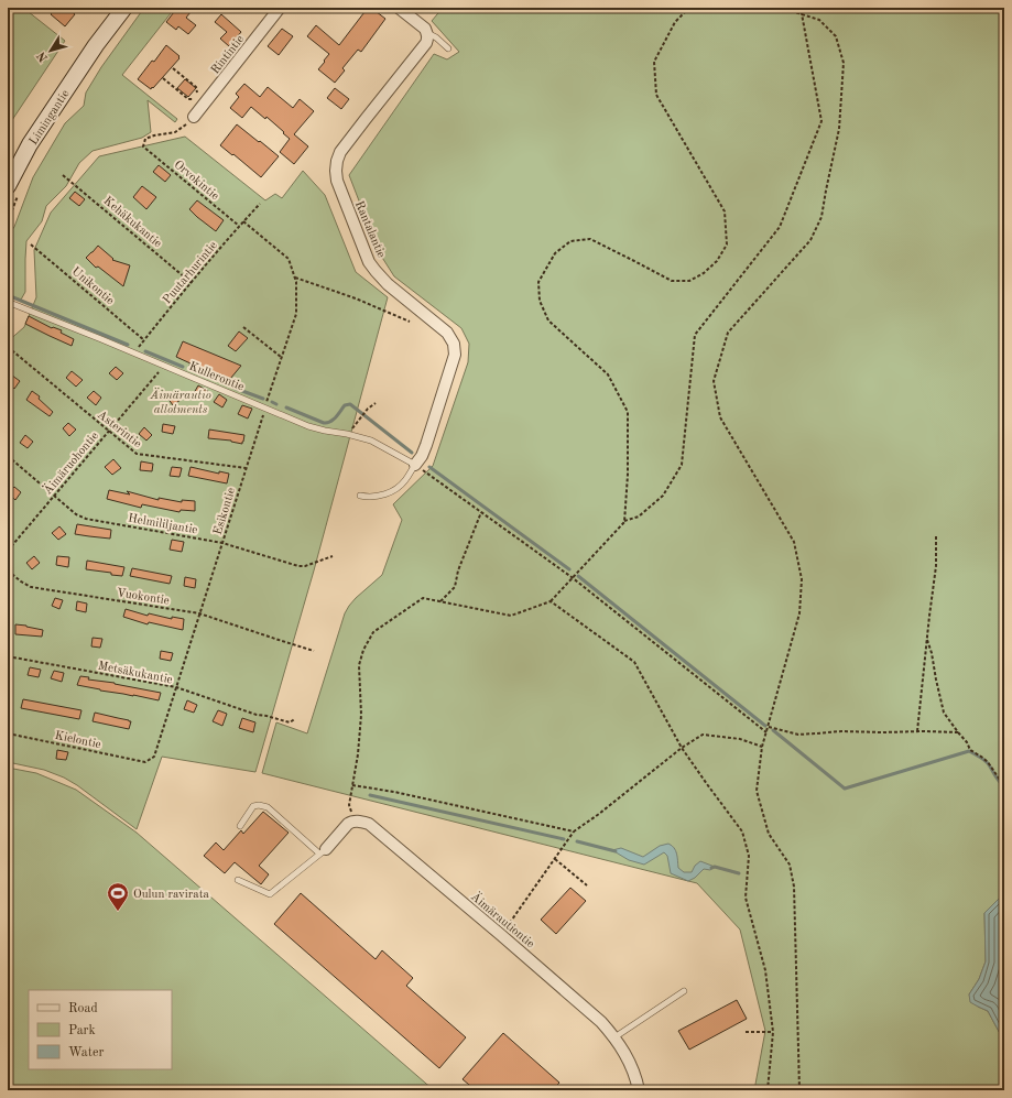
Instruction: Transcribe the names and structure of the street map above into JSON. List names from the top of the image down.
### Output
{
  "streets": {
    "main road": ["Limingantie"],
    "street": ["Rintintie", "Rantalantie", "Äimärautiontie"],
    "lane": ["Kullerontie"],
    "path": [
      "Orvokintie",
      "Kehäkukantie",
      "Puutarhurintie",
      "Unikontie",
      "Asterintie",
      "Äimäruohontie",
      "Esikontie",
      "Helmililjantie",
      "Vuokontie",
      "Metsäkukantie",
      "Kielontie"
    ]
  },
  "crossings": [
    ["Orvokintie", "Puutarhurintie"],
    ["Kehäkukantie", "Puutarhurintie"],
    ["Rantalantie", "Kullerontie"],
    ["Puutarhurintie", "Unikontie"],
    ["Puutarhurintie", "Kullerontie"],
    ["Puutarhurintie", "Esikontie"],
    ["Kullerontie", "Äimäruohontie"],
    ["Kullerontie", "Esikontie"],
    ["Asterintie", "Äimäruohontie"],
    ["Asterintie", "Esikontie"],
    ["Äimäruohontie", "Helmililjantie"],
    ["Esikontie", "Helmililjantie"],
    ["Esikontie", "Vuokontie"],
    ["Esikontie", "Metsäkukantie"],
    ["Esikontie", "Kielontie"]
  ],
  "parks": ["Äimärautio allotments"],
  "places": {
    "sports": ["Oulun ravirata"]
  },
  "legend": ["Road", "Park", "Water"],
  "north": "bottom left"
}
